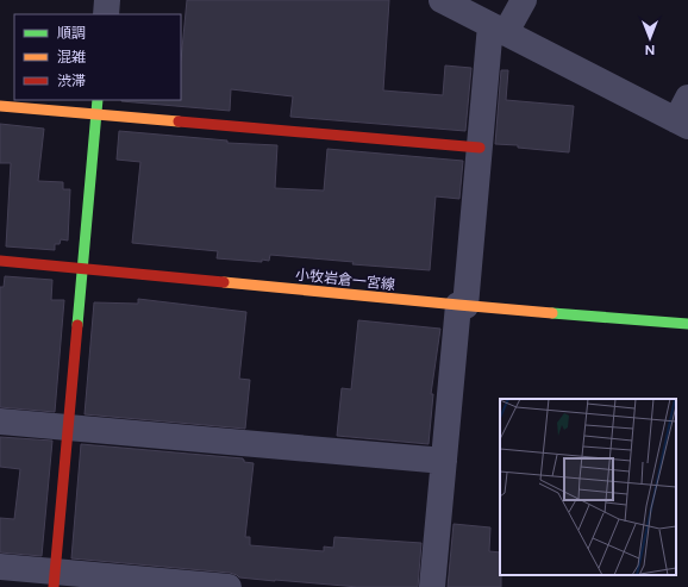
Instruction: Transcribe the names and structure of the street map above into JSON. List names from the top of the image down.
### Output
{
  "streets": {
    "street": ["小牧岩倉一宮線"]
  },
  "legend": ["順調", "混雑", "渋滞"],
  "north": "bottom"
}
